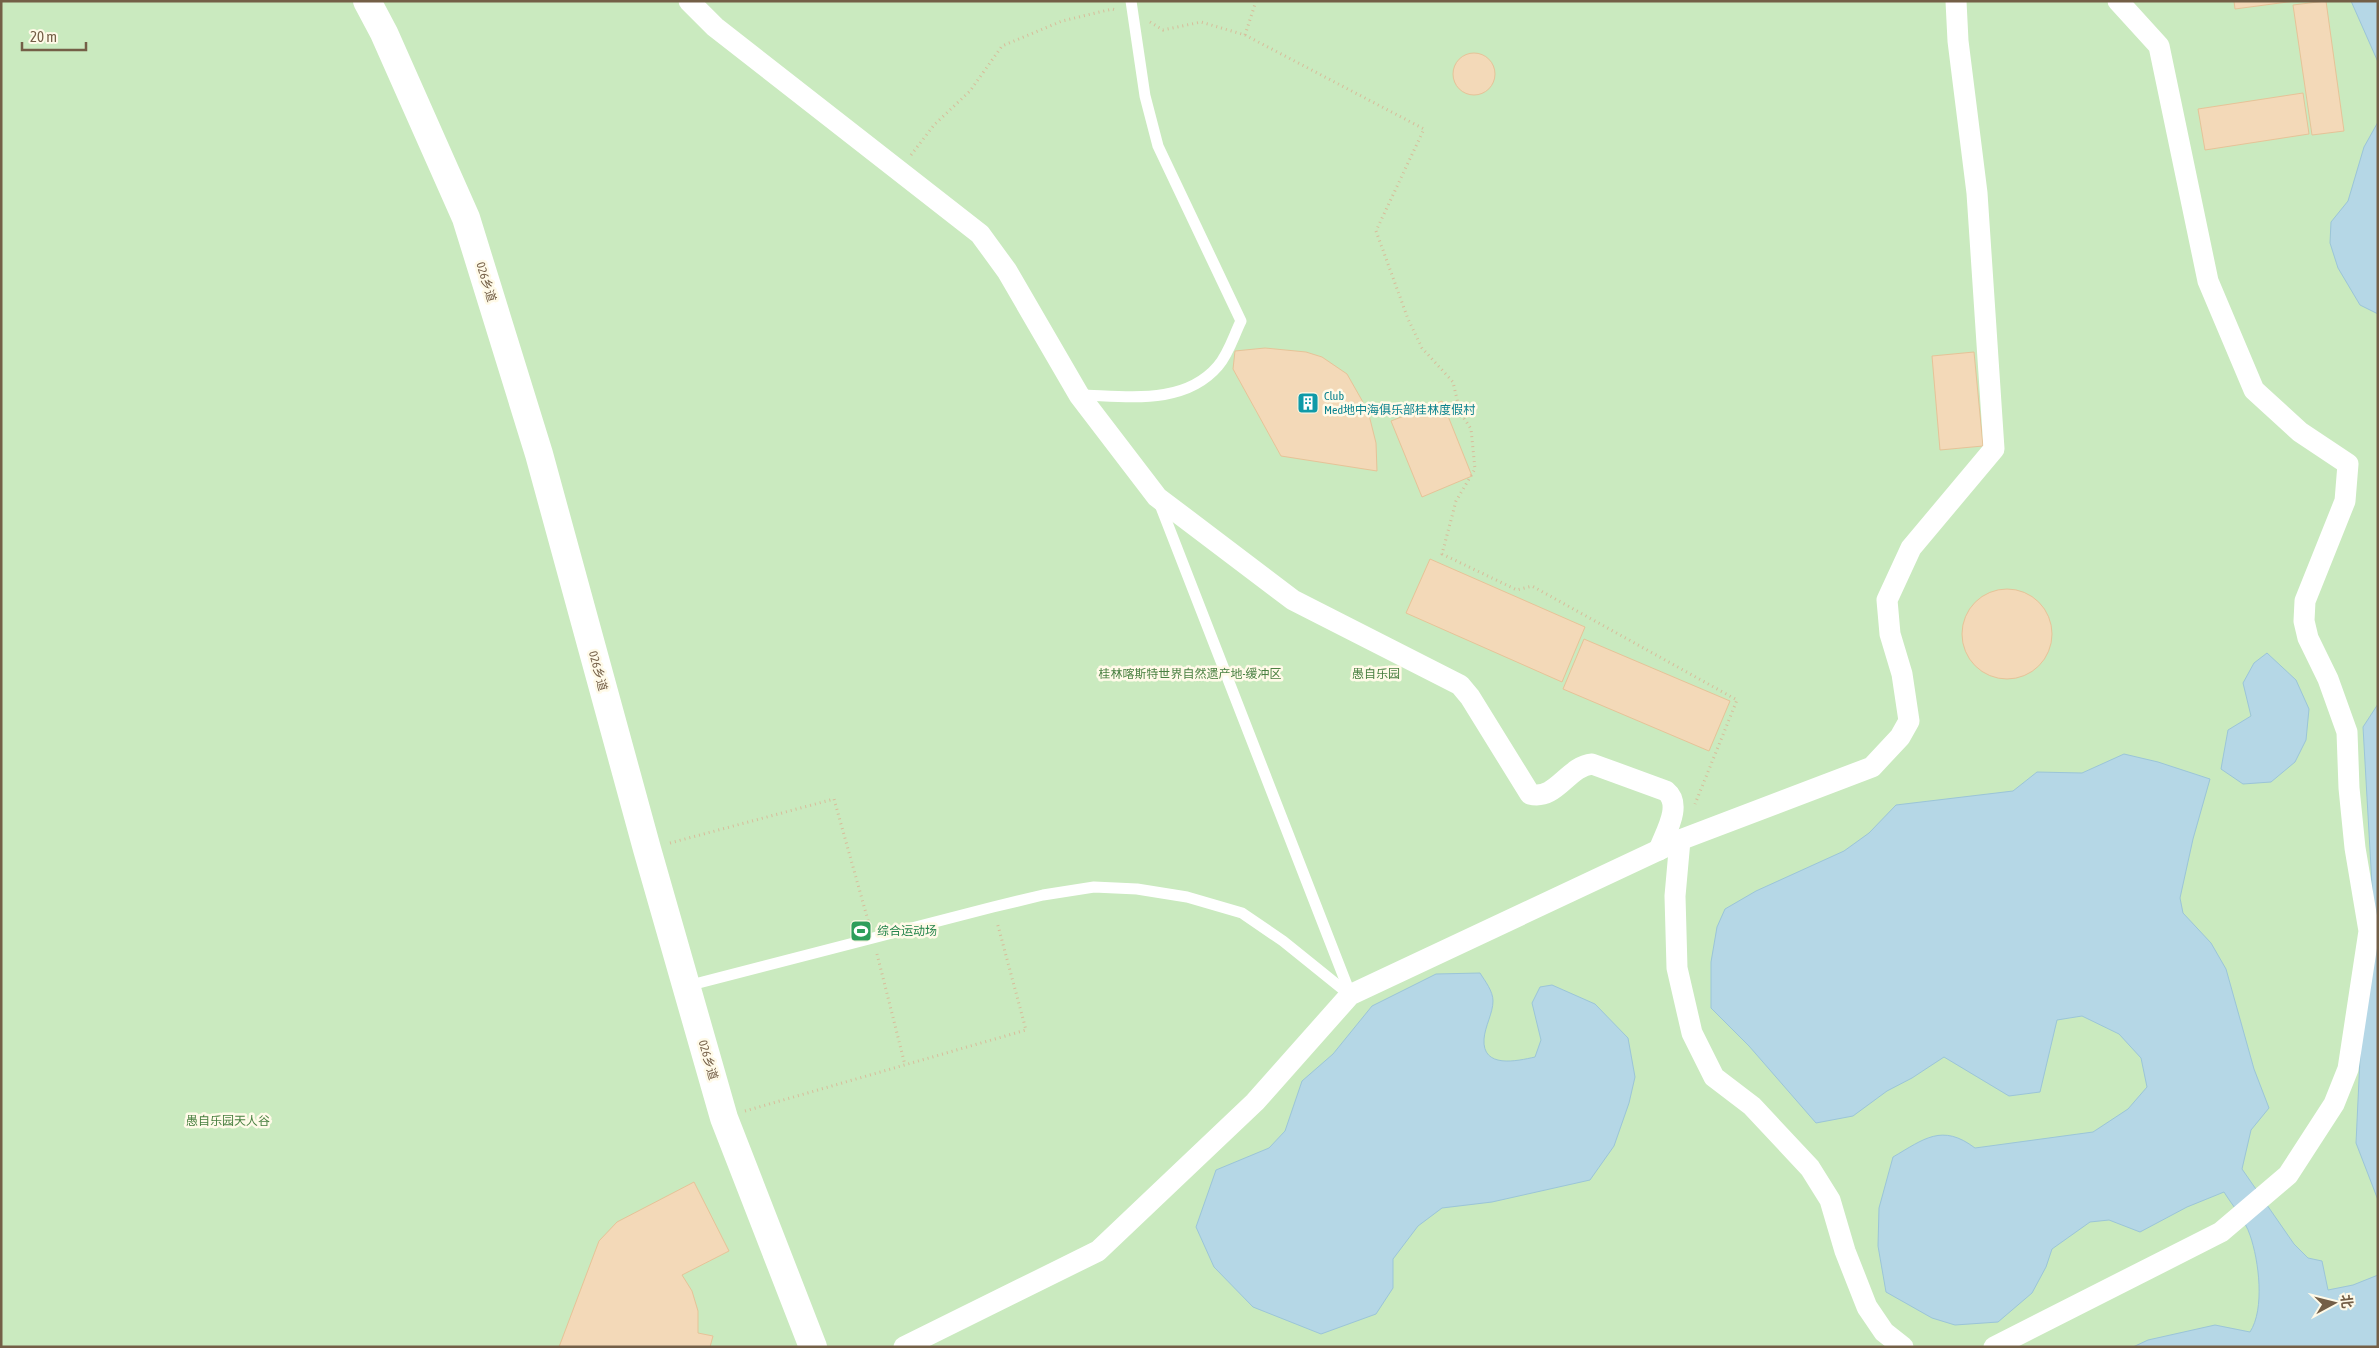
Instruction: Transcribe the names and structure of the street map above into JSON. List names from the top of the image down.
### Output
{
  "streets": {
    "street": ["026乡道"]
  },
  "parks": ["桂林喀斯特世界自然遗产地-缓冲区", "愚自乐园", "愚自乐园天人谷"],
  "places": {
    "building": ["Club Med地中海俱乐部桂林度假村"],
    "sports": ["综合运动场"]
  },
  "scale_bar": "20 m",
  "north": "right"
}
